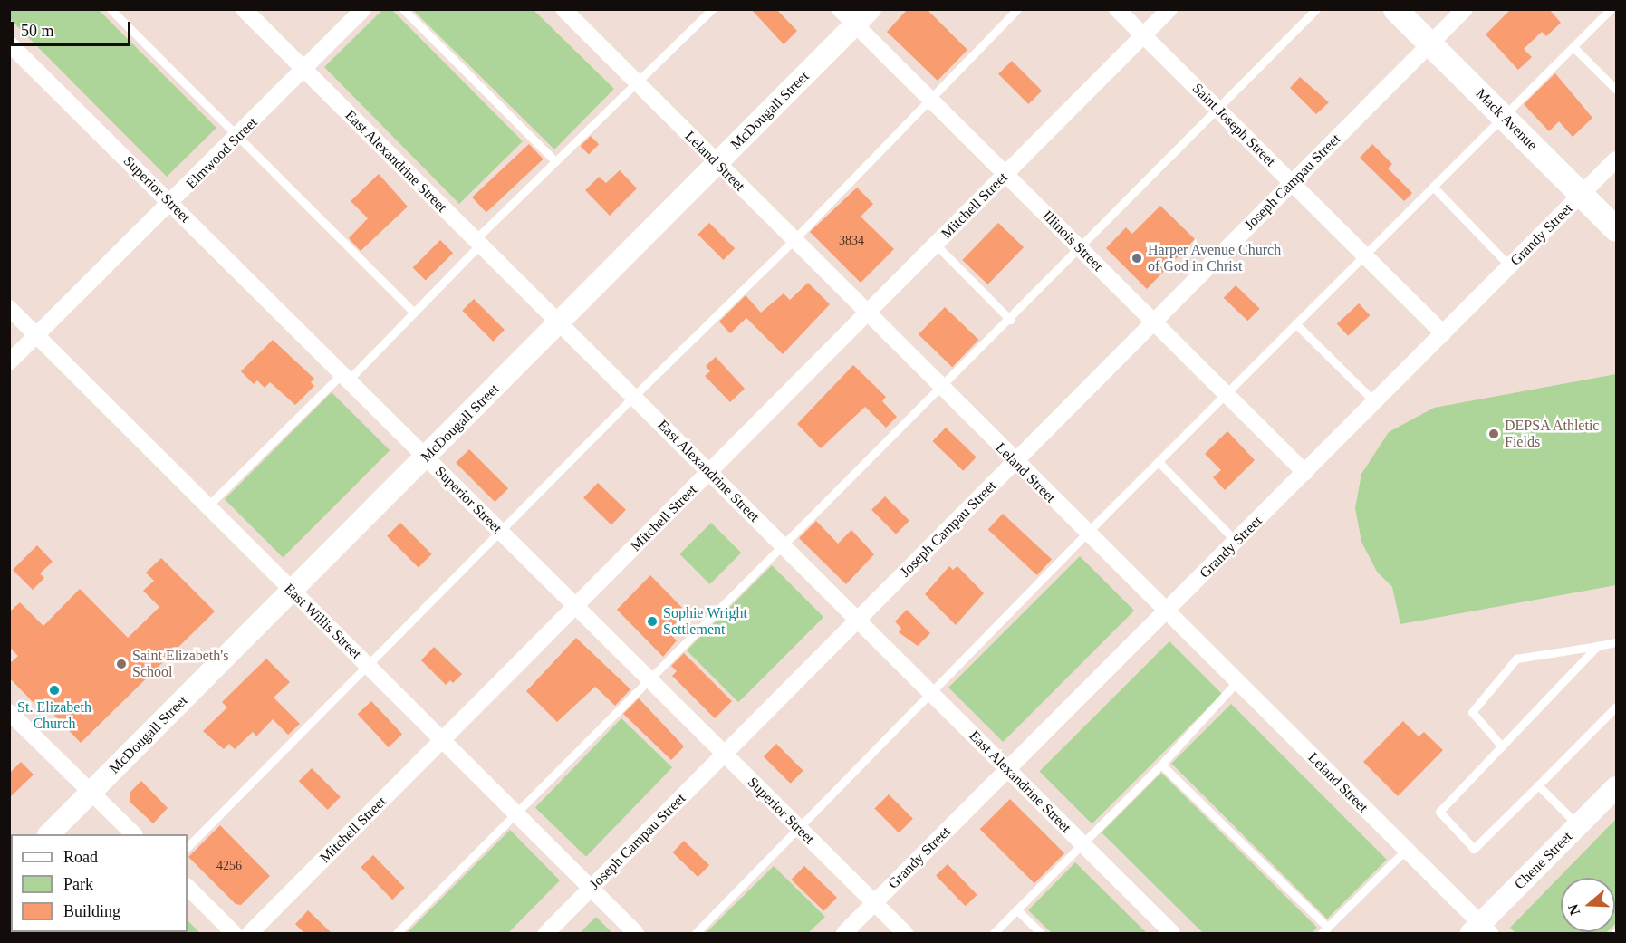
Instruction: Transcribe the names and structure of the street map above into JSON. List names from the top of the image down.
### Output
{
  "streets": {
    "main road": ["Mack Avenue"],
    "street": [
      "McDougall Street",
      "Saint Joseph Street",
      "Elmwood Street",
      "East Alexandrine Street",
      "Leland Street",
      "Joseph Campau Street",
      "Superior Street",
      "Mitchell Street",
      "Grandy Street",
      "Illinois Street",
      "East Willis Street",
      "Chene Street"
    ]
  },
  "crossings": [
    ["McDougall Street", "East Alexandrine Street"],
    ["McDougall Street", "Leland Street"],
    ["McDougall Street", "Superior Street"],
    ["McDougall Street", "Illinois Street"],
    ["McDougall Street", "East Willis Street"],
    ["Mack Avenue", "Joseph Campau Street"],
    ["Mack Avenue", "Grandy Street"],
    ["Saint Joseph Street", "Joseph Campau Street"],
    ["Saint Joseph Street", "Mitchell Street"],
    ["Saint Joseph Street", "Grandy Street"],
    ["Elmwood Street", "East Alexandrine Street"],
    ["Elmwood Street", "Superior Street"],
    ["Elmwood Street", "East Willis Street"],
    ["East Alexandrine Street", "Joseph Campau Street"],
    ["East Alexandrine Street", "Mitchell Street"],
    ["East Alexandrine Street", "Grandy Street"],
    ["Leland Street", "Joseph Campau Street"],
    ["Leland Street", "Mitchell Street"],
    ["Leland Street", "Grandy Street"],
    ["Leland Street", "Chene Street"],
    ["Joseph Campau Street", "Superior Street"],
    ["Joseph Campau Street", "Illinois Street"],
    ["Joseph Campau Street", "East Willis Street"],
    ["Superior Street", "Mitchell Street"],
    ["Superior Street", "Grandy Street"],
    ["Mitchell Street", "Illinois Street"],
    ["Mitchell Street", "East Willis Street"],
    ["Grandy Street", "Illinois Street"]
  ],
  "places": [
    "Harper Avenue Church of God in Christ",
    "DEPSA Athletic Fields",
    "Sophie Wright Settlement",
    "Saint Elizabeth's School",
    "St. Elizabeth Church"
  ],
  "house_numbers": ["3834", "4256"],
  "legend": ["Road", "Park", "Building"],
  "scale_bar": "50 m",
  "north": "left"
}
